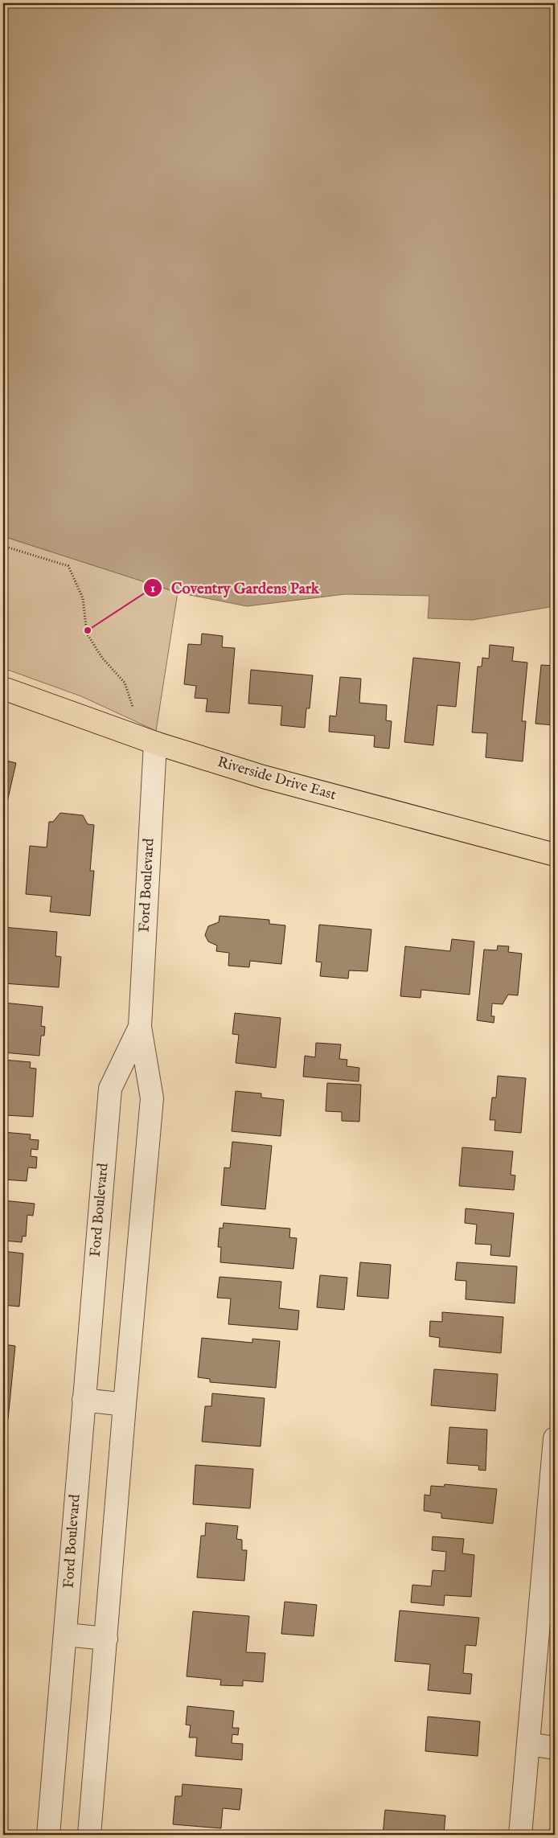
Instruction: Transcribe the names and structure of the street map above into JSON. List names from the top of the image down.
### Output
{
  "streets": {
    "main road": ["Riverside Drive East"],
    "street": ["Ford Boulevard"]
  },
  "crossings": [
    ["Riverside Drive East", "Ford Boulevard"]
  ],
  "places": ["Coventry Gardens Park"]
}
